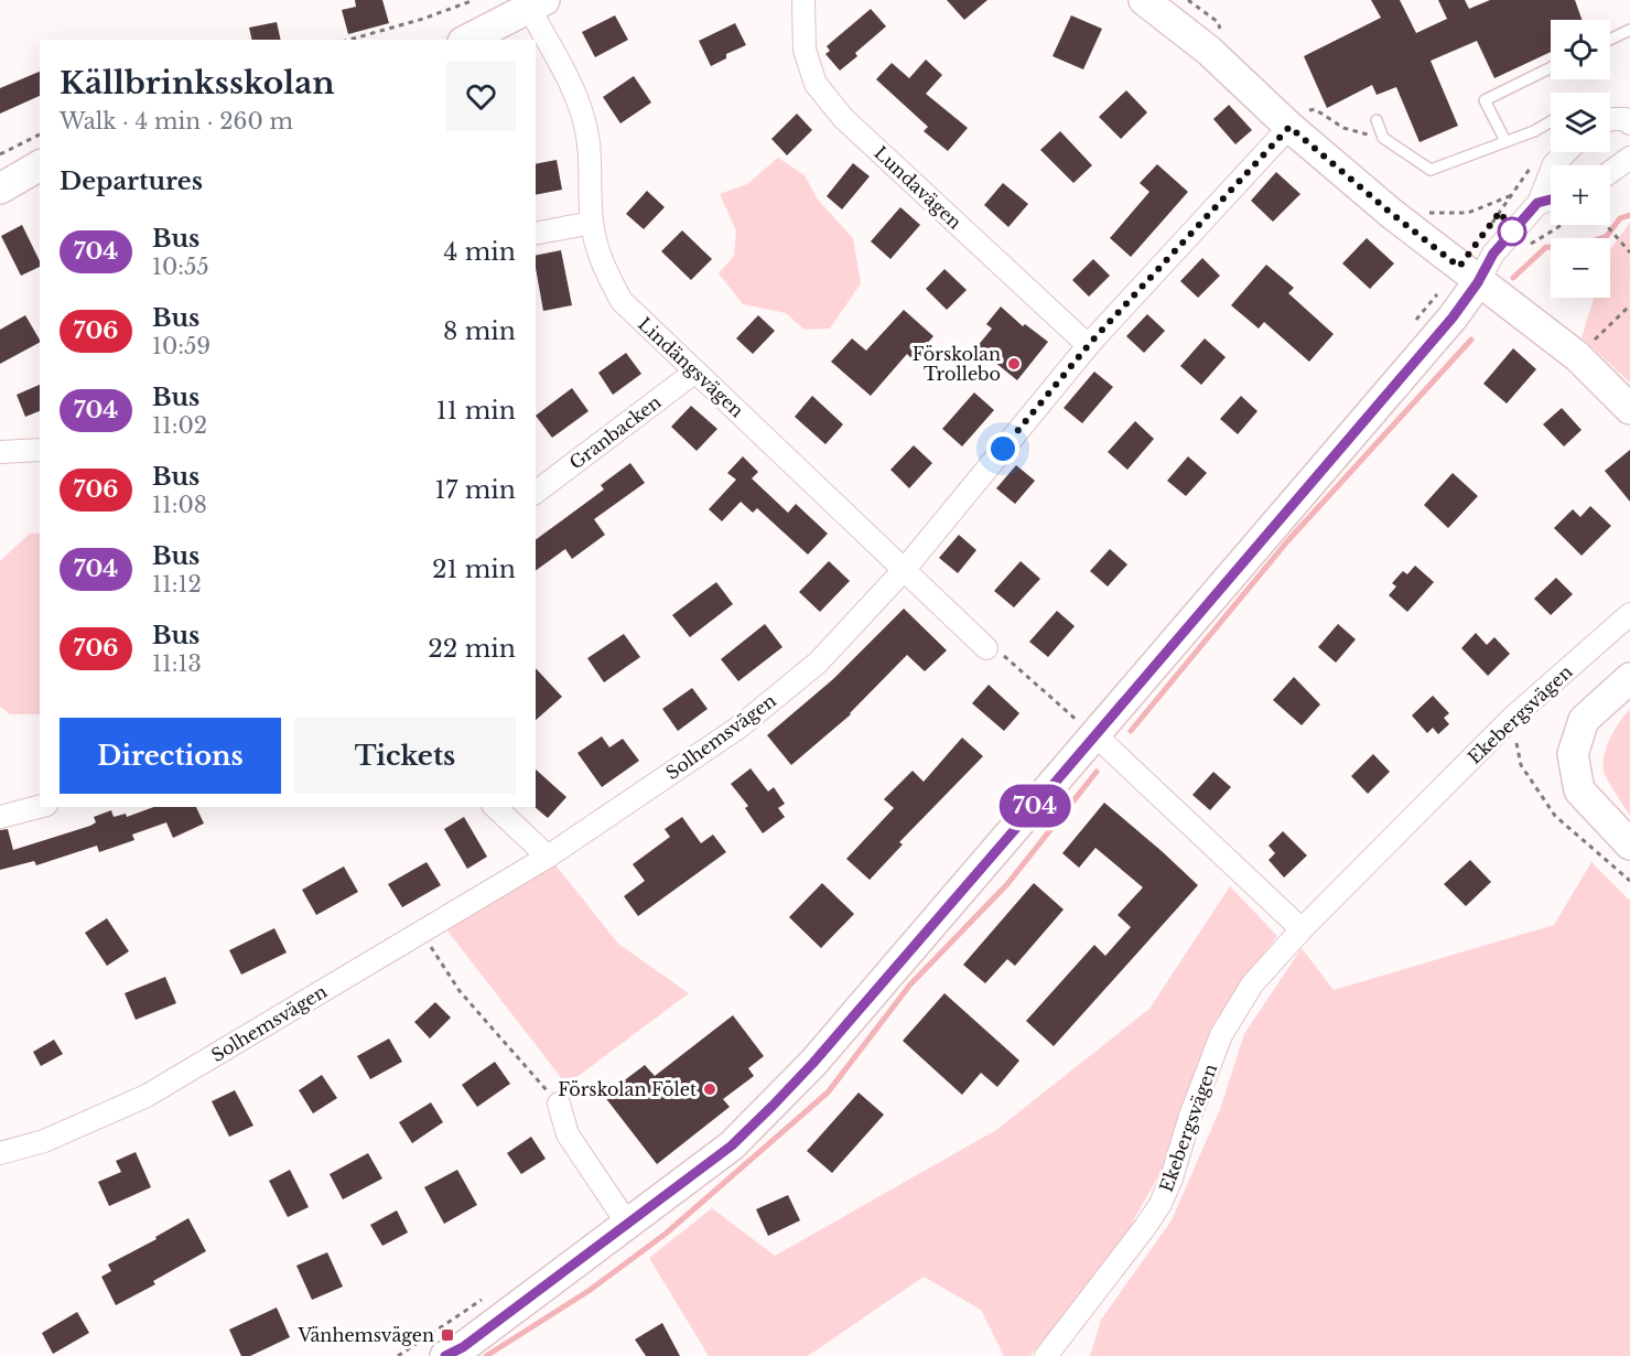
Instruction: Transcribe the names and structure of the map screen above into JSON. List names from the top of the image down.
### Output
{
  "streets": {
    "street": [
      "Lundavägen",
      "Lindängsvägen",
      "Granbacken",
      "Ekebergsvägen",
      "Solhemsvägen"
    ]
  },
  "crossings": [
    ["Lundavägen", "Solhemsvägen"],
    ["Lindängsvägen", "Granbacken"],
    ["Lindängsvägen", "Solhemsvägen"]
  ],
  "places": {
    "other": ["Förskolan Trollebo", "Förskolan Fölet"],
    "transit": ["Vänhemsvägen"]
  },
  "lines": ["bus line 704"],
  "page": {
    "on_map": "704",
    "map_buttons": ["+", "−"],
    "heading": [
      ["Källbrinksskolan", "Walk · 4 min · 260 m"],
      "Departures"
    ],
    "list": [
      {
        "mark": "704",
        "name": "Bus",
        "note": "10:55",
        "value": "4 min"
      },
      {
        "mark": "706",
        "name": "Bus",
        "note": "10:59",
        "value": "8 min"
      },
      {
        "mark": "704",
        "name": "Bus",
        "note": "11:02",
        "value": "11 min"
      },
      {
        "mark": "706",
        "name": "Bus",
        "note": "11:08",
        "value": "17 min"
      },
      {
        "mark": "704",
        "name": "Bus",
        "note": "11:12",
        "value": "21 min"
      },
      {
        "mark": "706",
        "name": "Bus",
        "note": "11:13",
        "value": "22 min"
      }
    ],
    "buttons": ["Directions", "Tickets"]
  }
}
